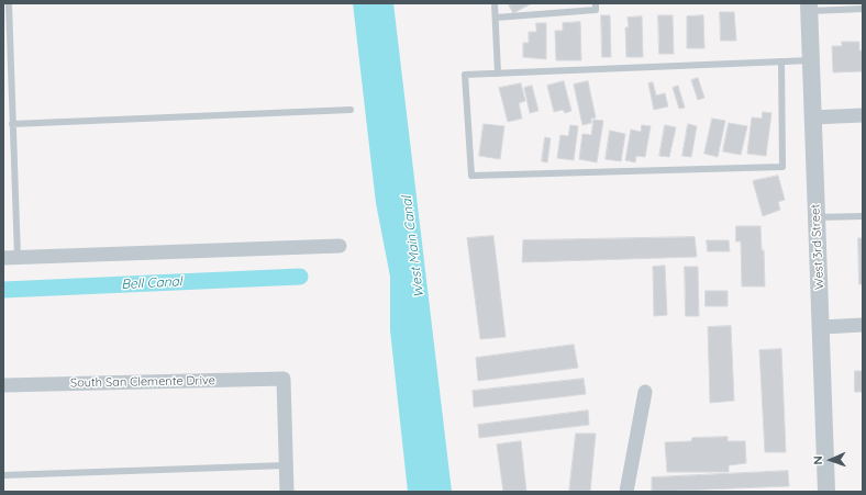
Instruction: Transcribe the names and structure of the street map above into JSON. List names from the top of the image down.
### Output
{
  "streets": {
    "street": ["West 3rd Street", "South San Clemente Drive"]
  },
  "water": ["West Main Canal", "Bell Canal"],
  "north": "left"
}
